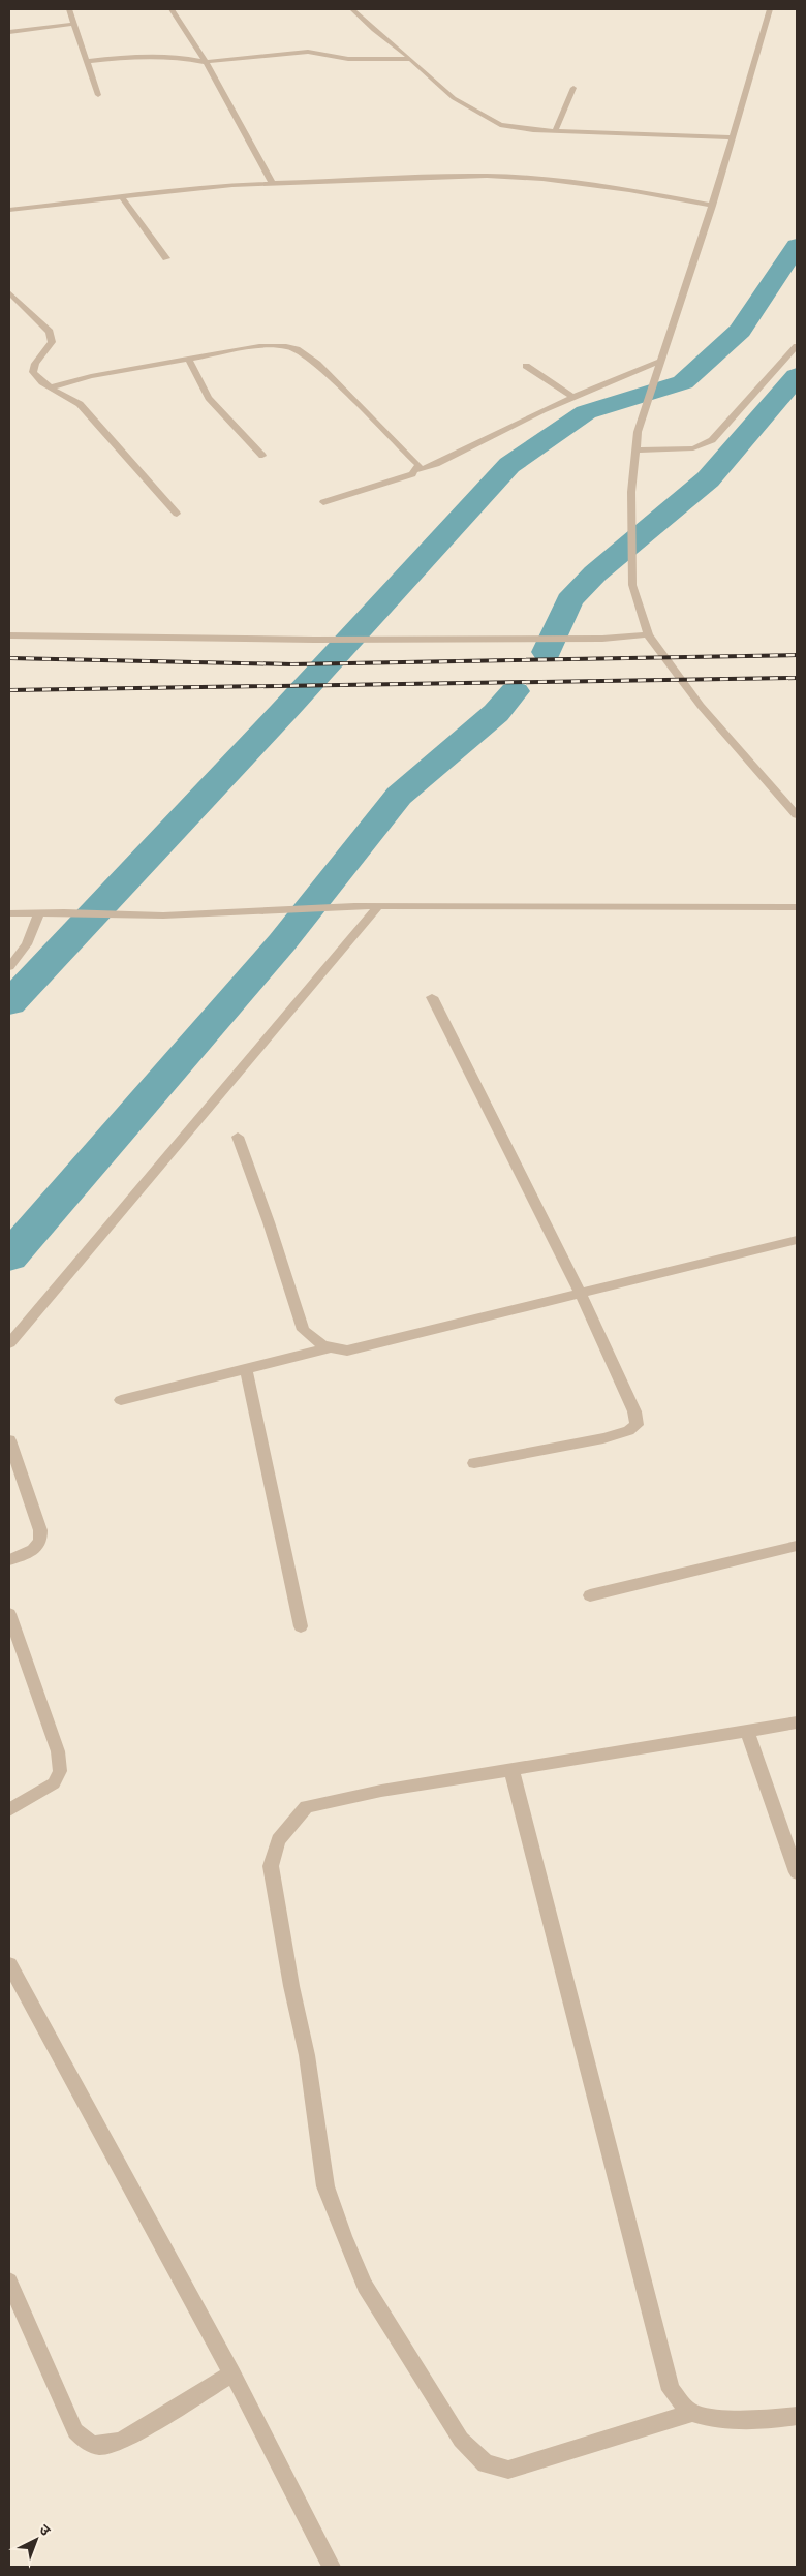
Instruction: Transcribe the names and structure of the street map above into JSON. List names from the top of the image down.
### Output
{
  "north": "top right"
}
